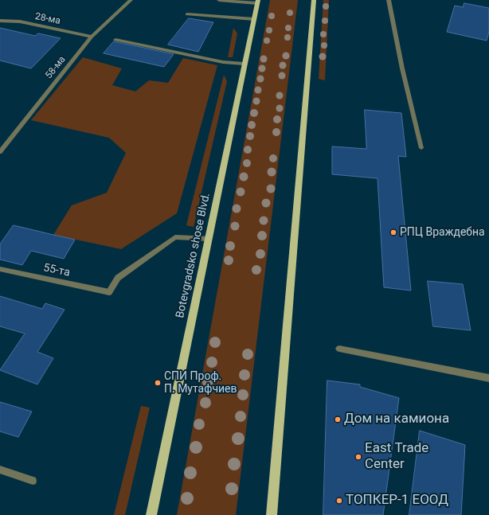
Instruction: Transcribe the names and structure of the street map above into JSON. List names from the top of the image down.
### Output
{
  "streets": {
    "main road": ["Botevgradsko shose Blvd."],
    "street": ["28-ма", "58-ма", "55-та"]
  },
  "crossings": [
    ["28-ма", "58-ма"],
    ["Botevgradsko shose Blvd.", "55-та"]
  ],
  "places": [
    "РПЦ Враждебна",
    "СПИ Проф. П. Мутафчиев",
    "Дом на камиона",
    "East Trade Center",
    "ТОПКЕР-1 ЕООД"
  ]
}
